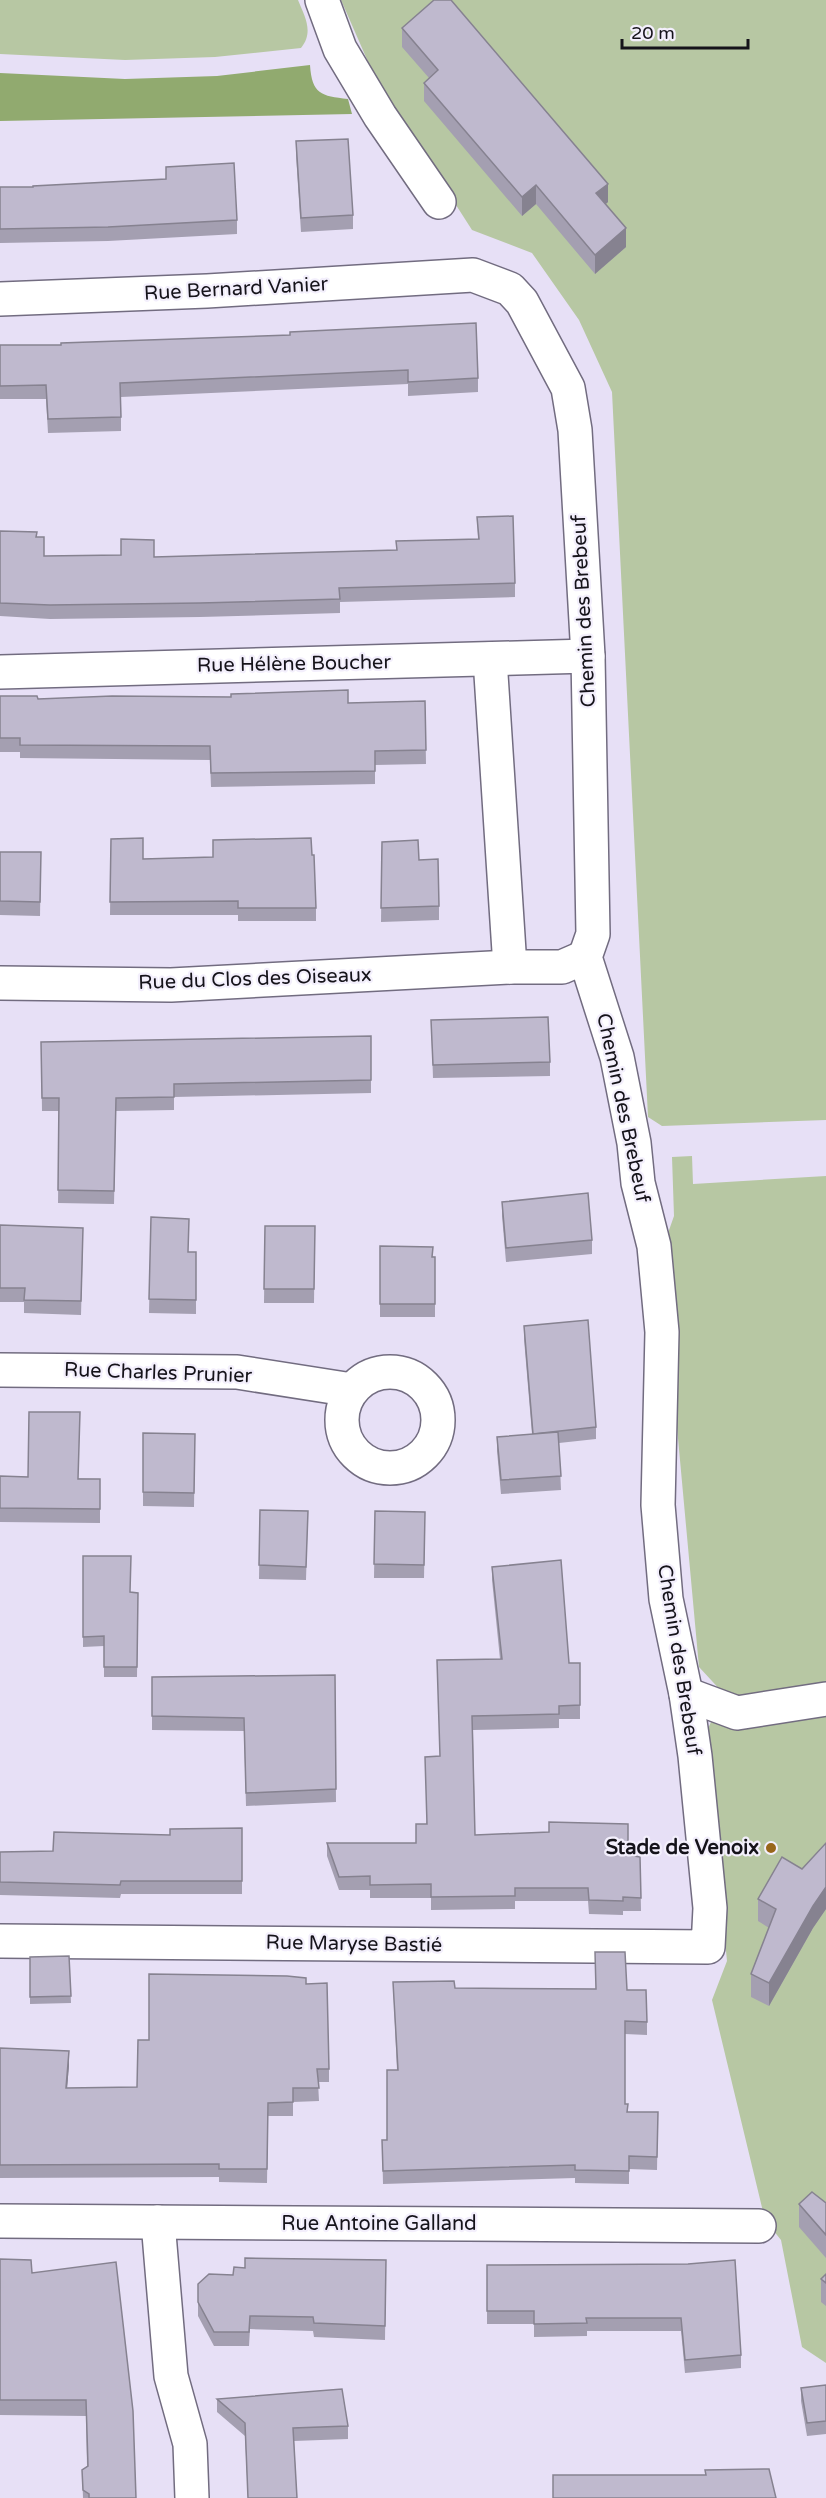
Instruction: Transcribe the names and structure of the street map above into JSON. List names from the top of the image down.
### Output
{
  "streets": {
    "street": [
      "Rue Bernard Vanier",
      "Chemin des Brebeuf",
      "Rue Hélène Boucher",
      "Rue du Clos des Oiseaux",
      "Rue Charles Prunier",
      "Rue Maryse Bastié",
      "Rue Antoine Galland"
    ]
  },
  "crossings": [
    ["Rue Bernard Vanier", "Chemin des Brebeuf"],
    ["Chemin des Brebeuf", "Rue Hélène Boucher"],
    ["Chemin des Brebeuf", "Rue du Clos des Oiseaux"],
    ["Chemin des Brebeuf", "Rue Maryse Bastié"]
  ],
  "places": ["Stade de Venoix"],
  "scale_bar": "20 m"
}
